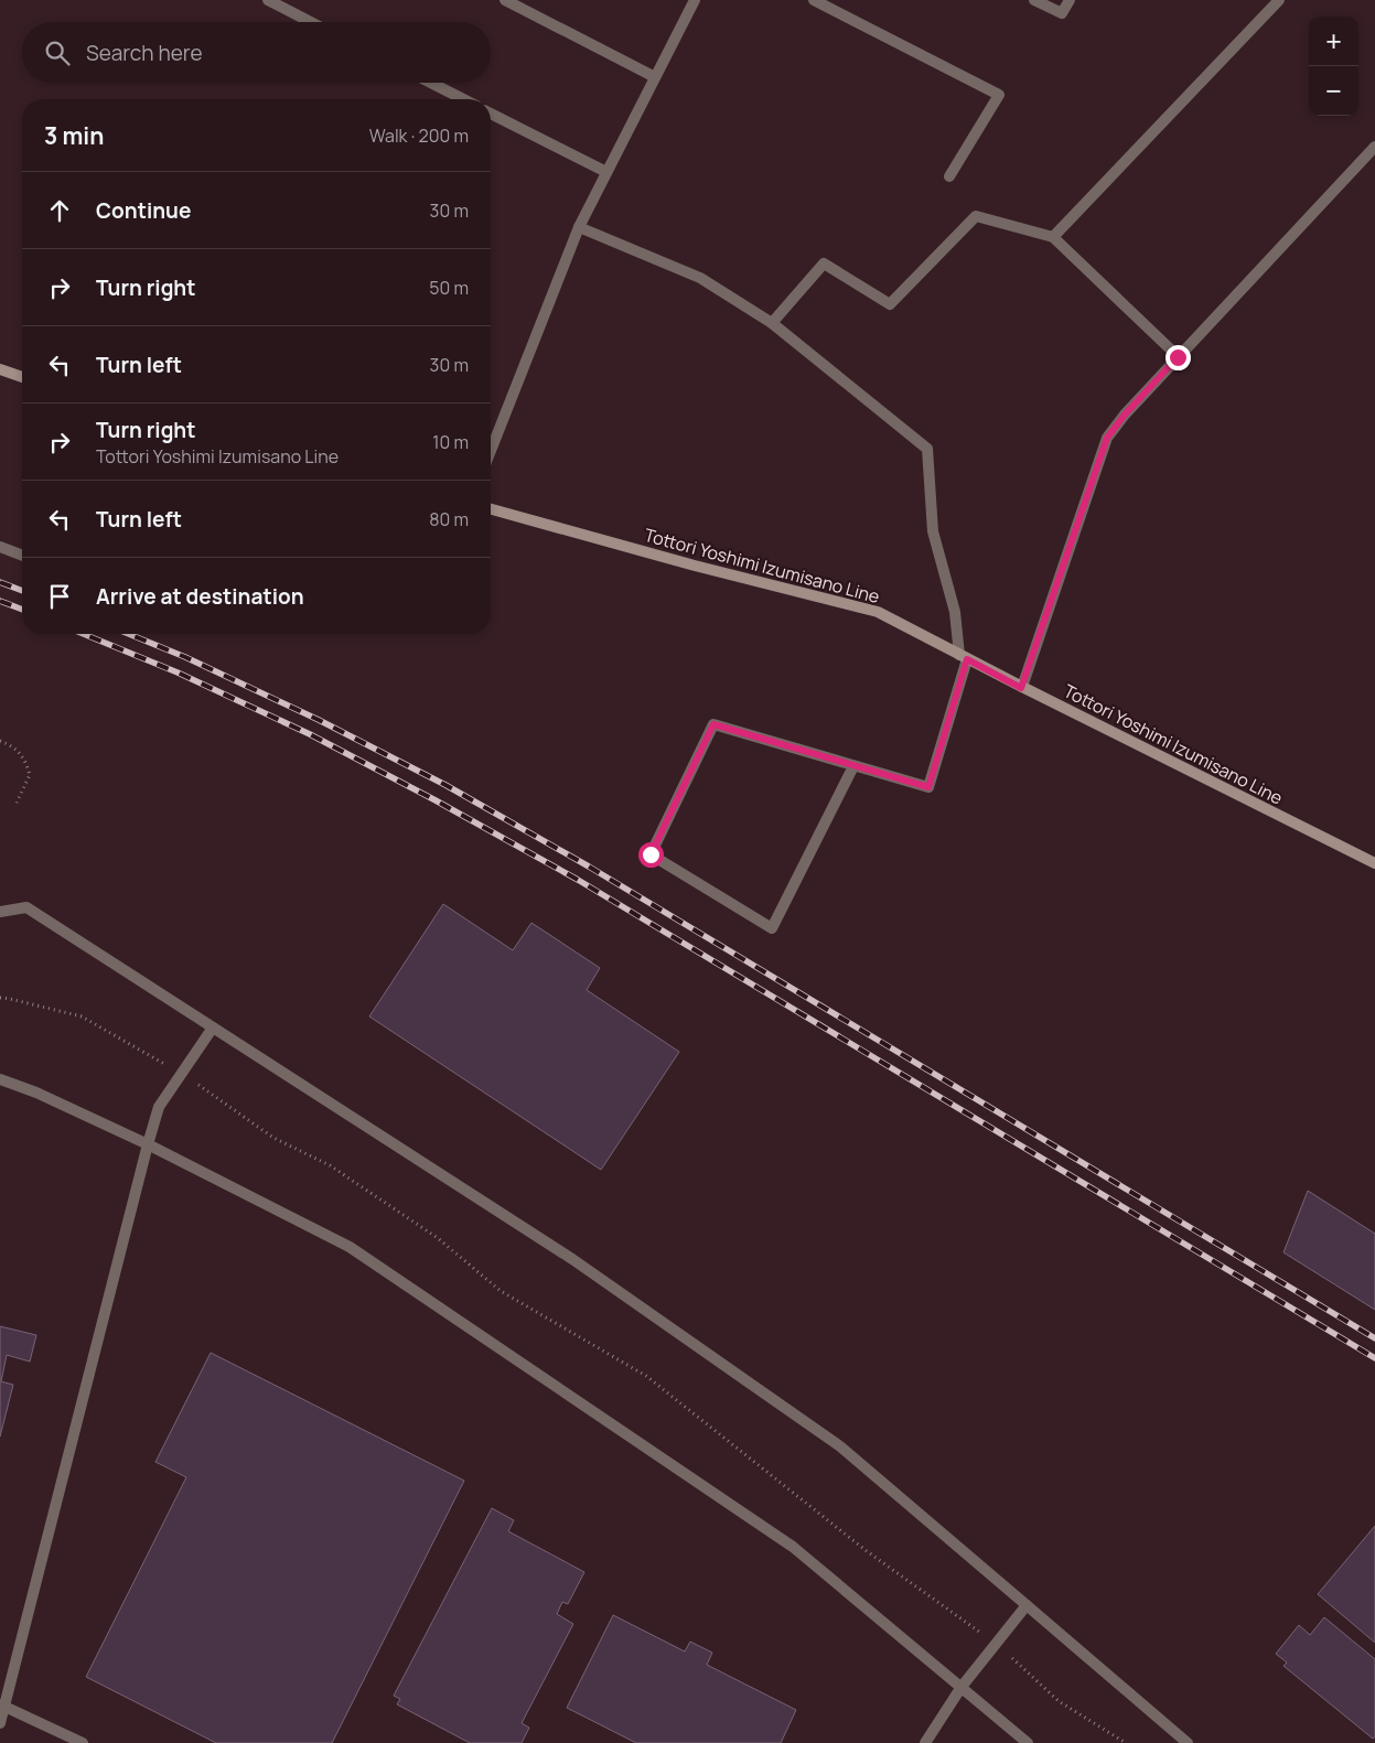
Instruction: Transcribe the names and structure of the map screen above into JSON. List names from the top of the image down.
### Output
{
  "streets": {
    "main road": ["Tottori Yoshimi Izumisano Line"]
  },
  "page": {
    "map_buttons": ["+", "−"],
    "search": "Search here",
    "heading": ["3 min", "Walk · 200 m"],
    "list": [
      ["Continue", "30 m"],
      ["Turn right", "50 m"],
      ["Turn left", "30 m"],
      ["Turn right", "Tottori Yoshimi Izumisano Line", "10 m"],
      ["Turn left", "80 m"],
      "Arrive at destination"
    ]
  }
}
